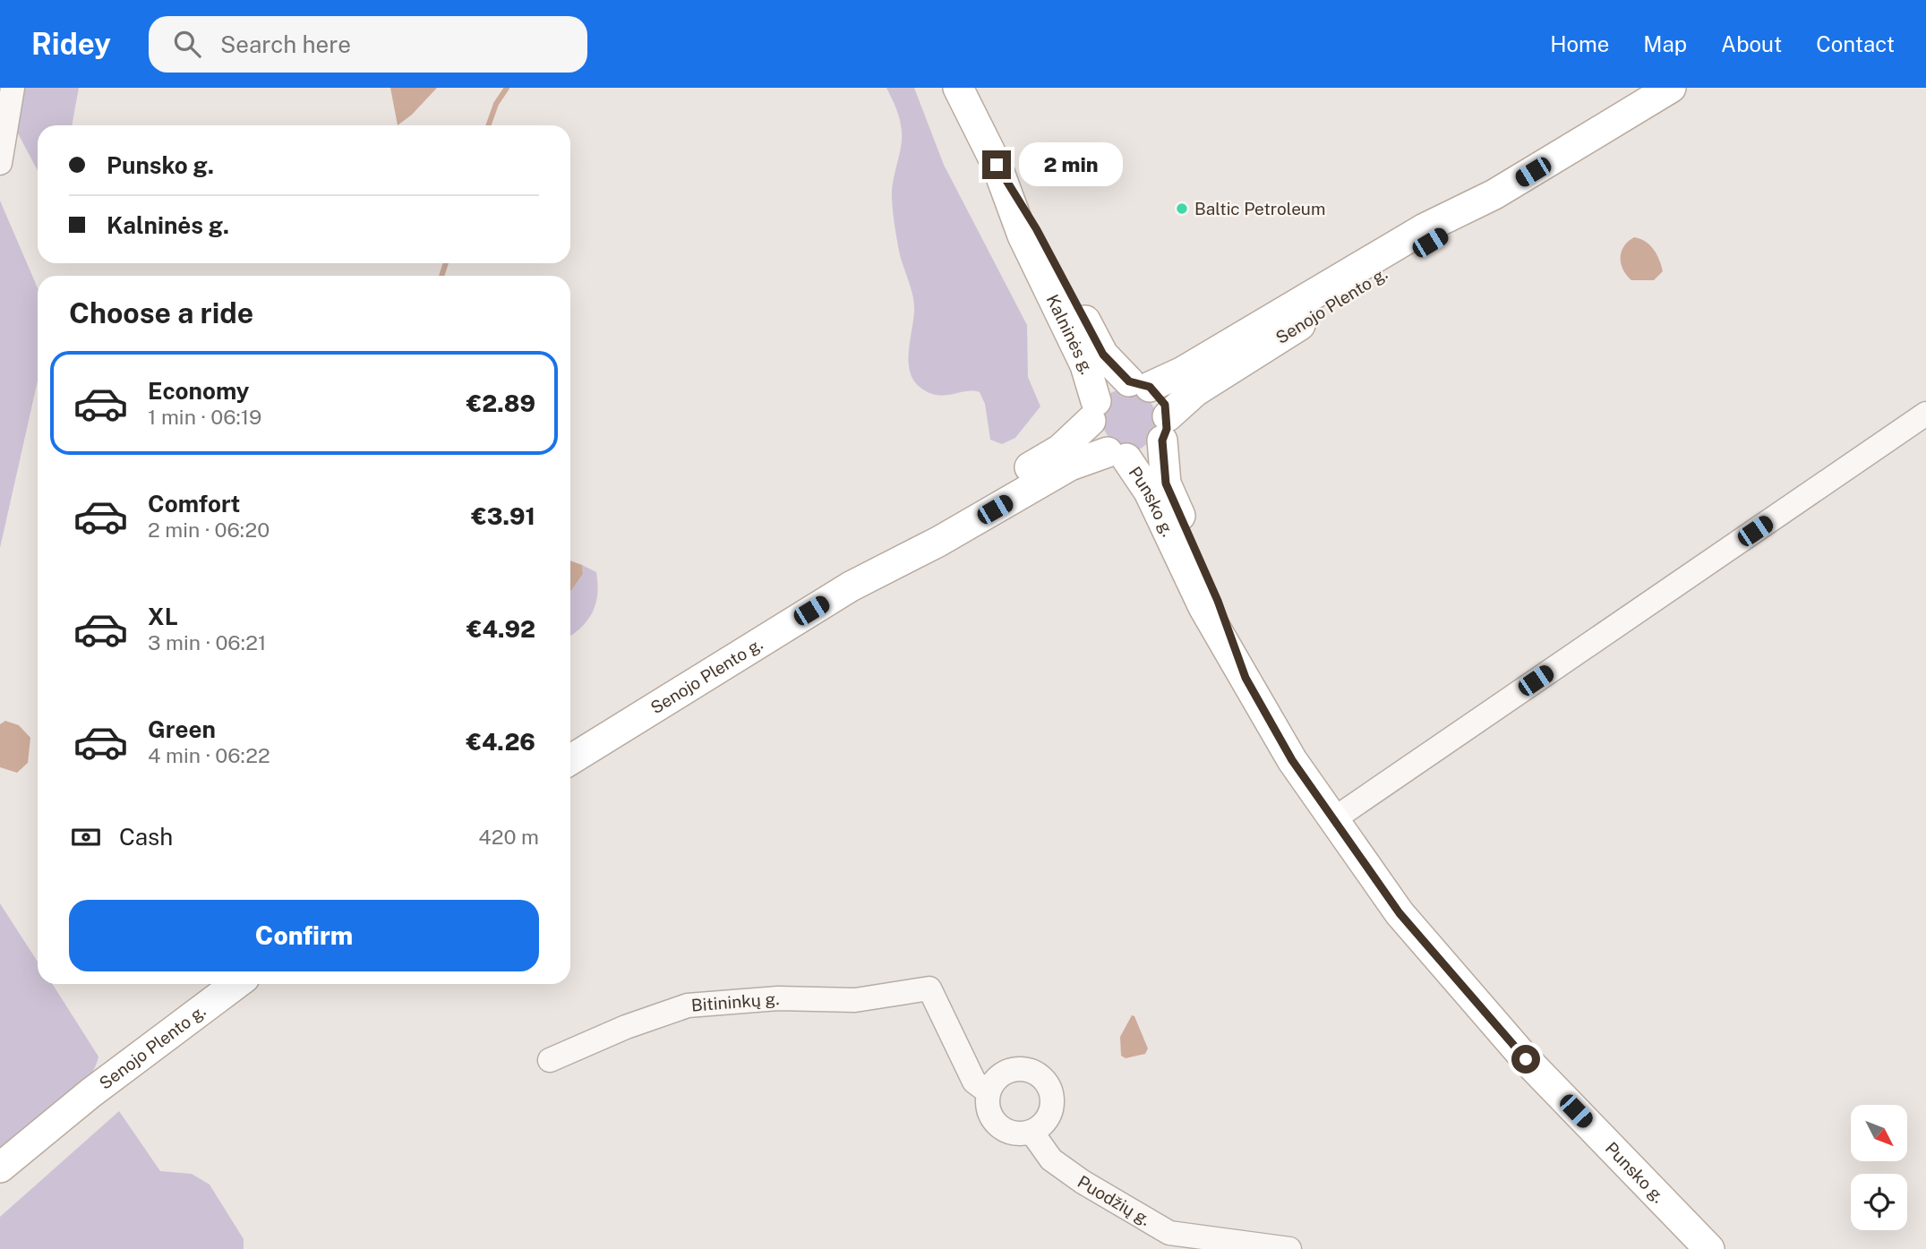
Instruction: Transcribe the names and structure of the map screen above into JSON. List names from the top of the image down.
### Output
{
  "streets": {
    "main road": ["Senojo Plento g.", "Kalninės g.", "Punsko g."],
    "street": ["Bitininkų g.", "Puodžių g."]
  },
  "crossings": [
    ["Senojo Plento g.", "Kalninės g."],
    ["Senojo Plento g.", "Punsko g."],
    ["Kalninės g.", "Punsko g."],
    ["Bitininkų g.", "Puodžių g."]
  ],
  "places": ["Baltic Petroleum"],
  "north": "bottom right",
  "page": {
    "header": "Ridey",
    "search": "Search here",
    "nav": [
      "Home",
      "Map",
      "About",
      "Contact"
    ],
    "banner": ["Punsko g.", "Kalninės g."],
    "bubble": "2 min",
    "heading": "Choose a ride",
    "list": [
      {
        "name": "Economy",
        "note": "1 min · 06:19",
        "value": "€2.89"
      },
      {
        "name": "Comfort",
        "note": "2 min · 06:20",
        "value": "€3.91"
      },
      {
        "name": "XL",
        "note": "3 min · 06:21",
        "value": "€4.92"
      },
      {
        "name": "Green",
        "note": "4 min · 06:22",
        "value": "€4.26"
      }
    ],
    "pay": ["Cash", "420 m"],
    "buttons": "Confirm"
  }
}
